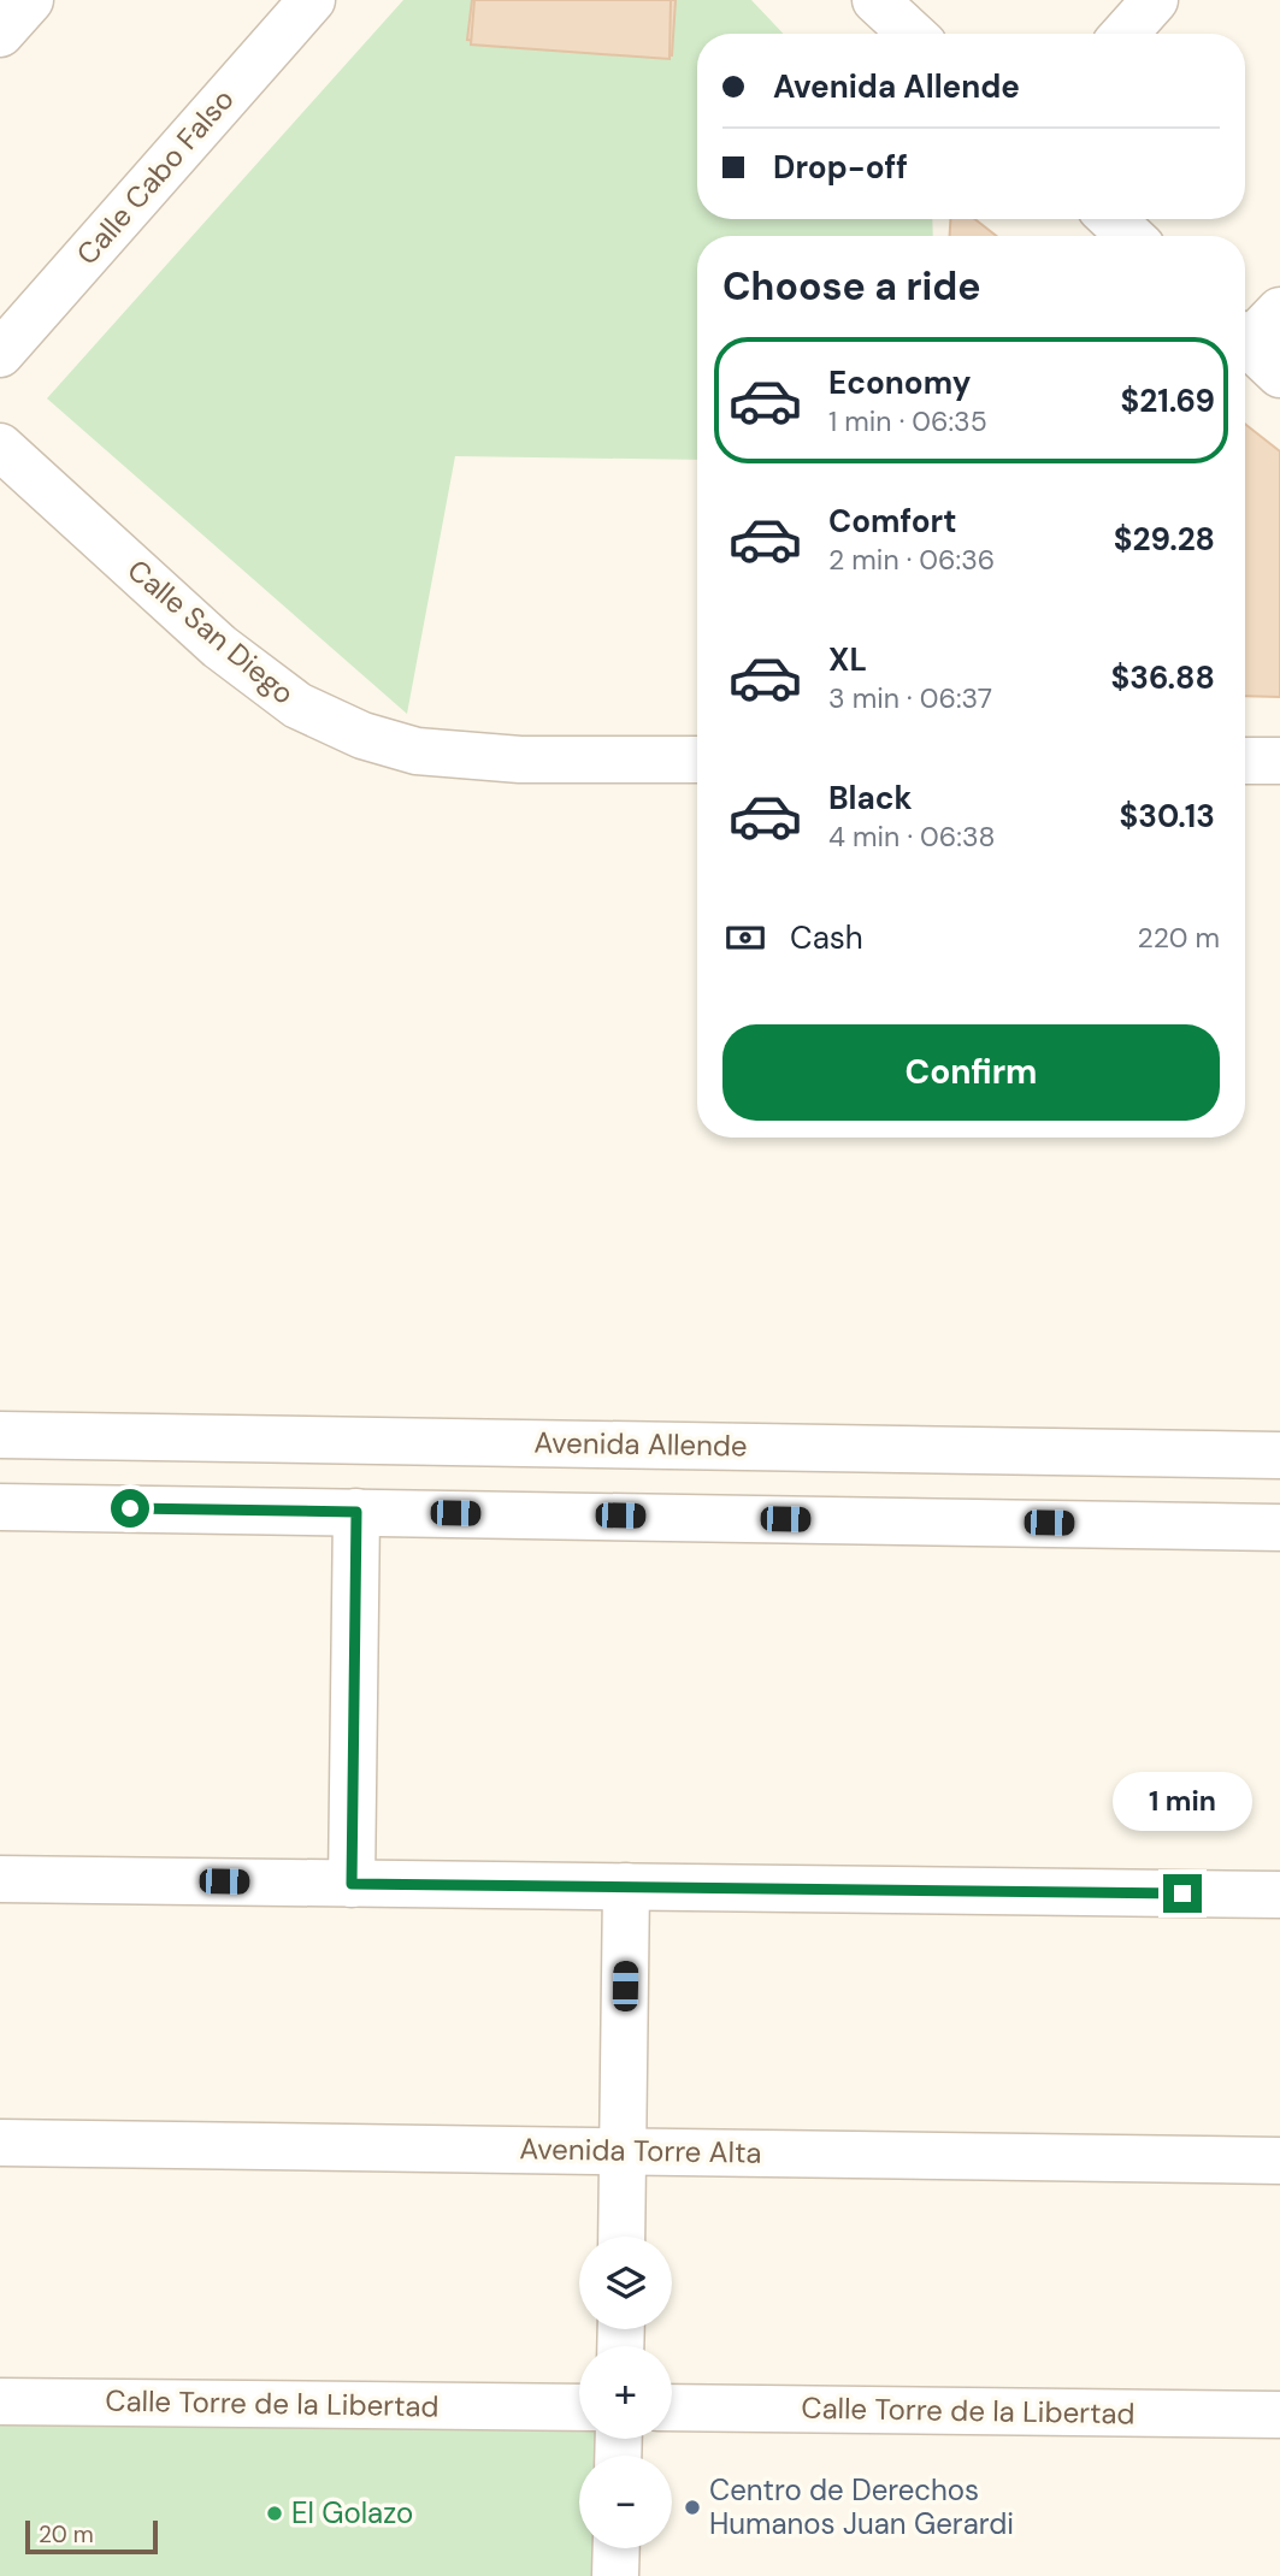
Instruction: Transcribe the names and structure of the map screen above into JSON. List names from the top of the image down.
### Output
{
  "streets": {
    "street": [
      "Calle Cabo Falso",
      "Calle San Diego",
      "Avenida Allende",
      "Avenida Torre Alta",
      "Calle Torre de la Libertad"
    ]
  },
  "places": ["Centro de Derechos Humanos Juan Gerardi", "El Golazo"],
  "scale_bar": "20 m",
  "page": {
    "banner": ["Avenida Allende", "Drop-off"],
    "heading": "Choose a ride",
    "list": [
      {
        "name": "Economy",
        "note": "1 min · 06:35",
        "value": "$21.69"
      },
      {
        "name": "Comfort",
        "note": "2 min · 06:36",
        "value": "$29.28"
      },
      {
        "name": "XL",
        "note": "3 min · 06:37",
        "value": "$36.88"
      },
      {
        "name": "Black",
        "note": "4 min · 06:38",
        "value": "$30.13"
      }
    ],
    "pay": ["Cash", "220 m"],
    "buttons": "Confirm",
    "bubble": "1 min",
    "map_buttons": ["+", "−"],
    "scale": "20 m"
  }
}
